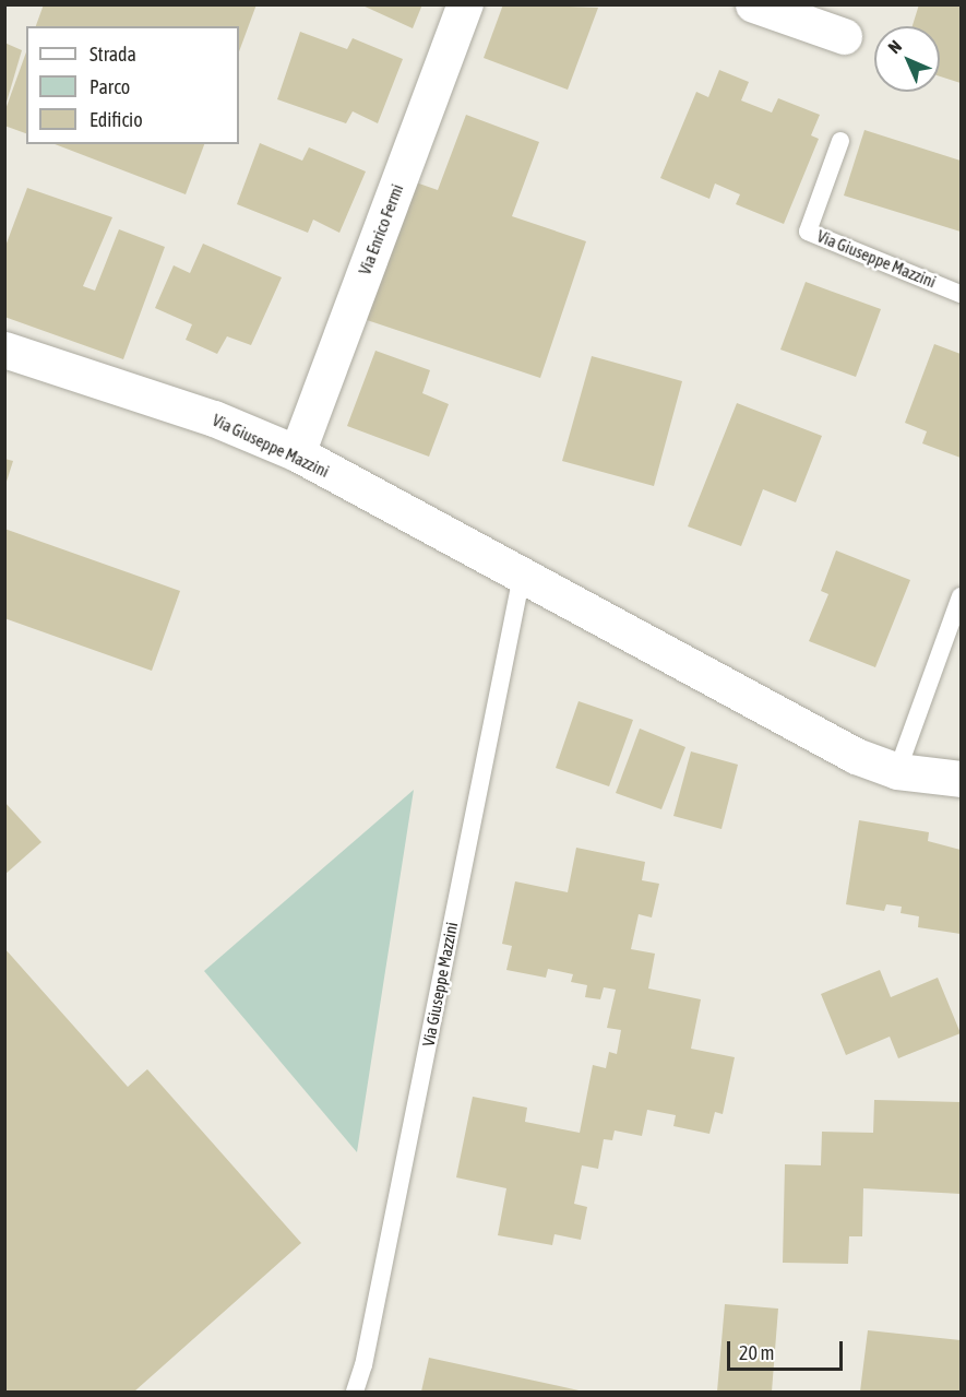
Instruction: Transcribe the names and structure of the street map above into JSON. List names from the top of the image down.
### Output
{
  "streets": {
    "street": ["Via Enrico Fermi", "Via Giuseppe Mazzini"]
  },
  "crossings": [
    ["Via Enrico Fermi", "Via Giuseppe Mazzini"]
  ],
  "legend": ["Strada", "Parco", "Edificio"],
  "scale_bar": "20 m",
  "north": "top left"
}
